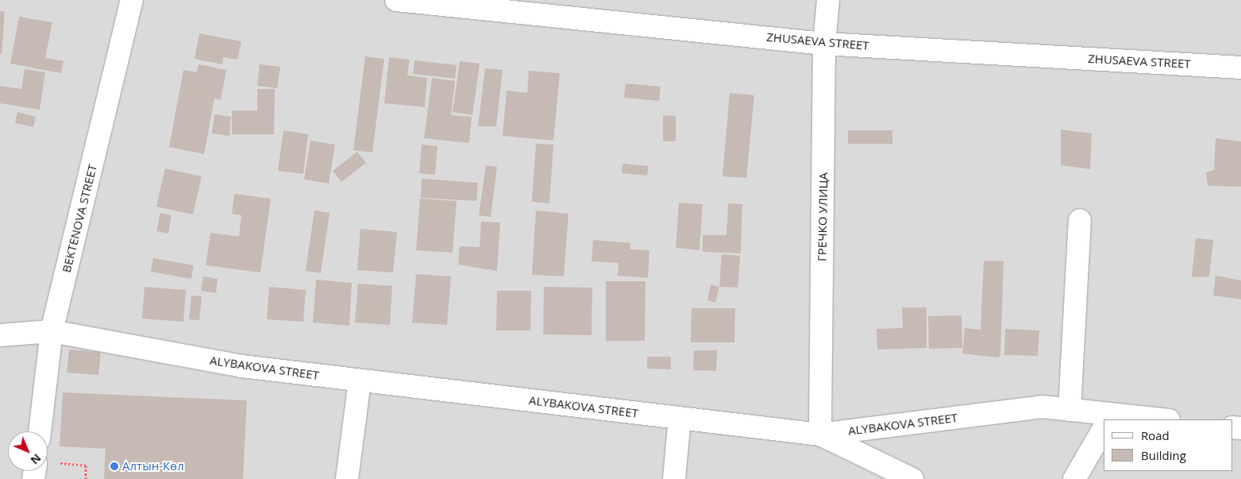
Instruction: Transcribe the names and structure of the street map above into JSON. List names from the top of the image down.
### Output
{
  "streets": {
    "street": [
      "ZHUSAEVA STREET",
      "ГРЕЧКО УЛИЦА",
      "BEKTENOVA STREET",
      "ALYBAKOVA STREET"
    ]
  },
  "crossings": [
    ["ZHUSAEVA STREET", "ГРЕЧКО УЛИЦА"],
    ["ГРЕЧКО УЛИЦА", "ALYBAKOVA STREET"],
    ["BEKTENOVA STREET", "ALYBAKOVA STREET"]
  ],
  "places": ["Алтын-Көл"],
  "legend": ["Road", "Building"],
  "north": "bottom right"
}
